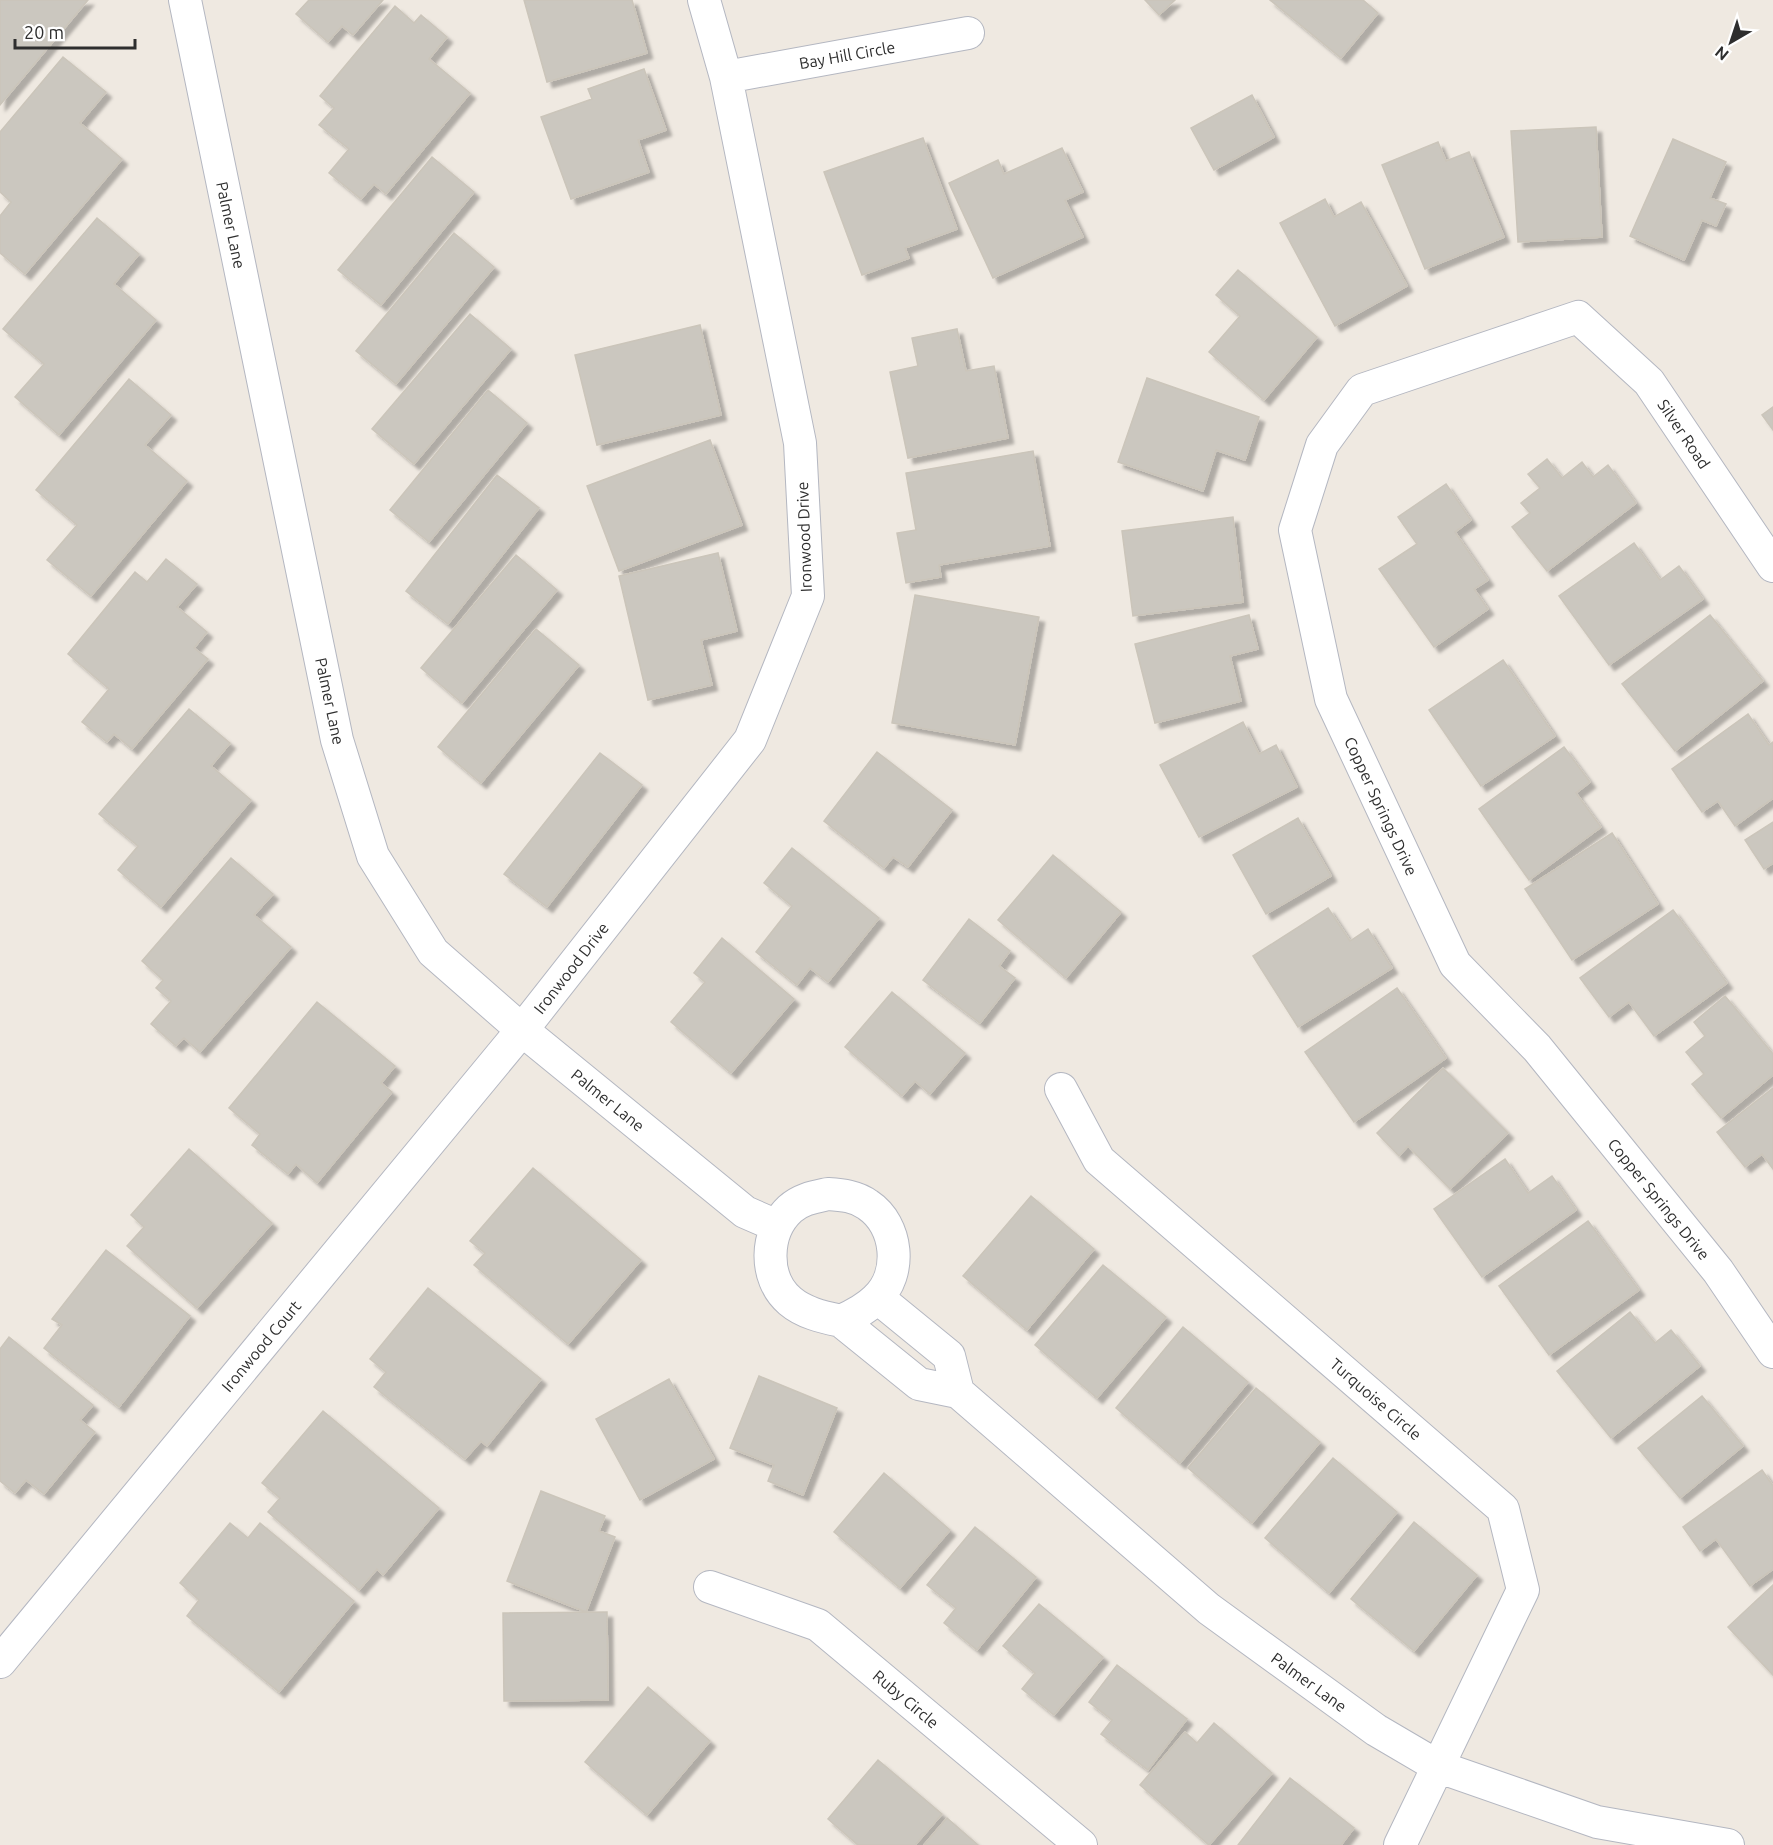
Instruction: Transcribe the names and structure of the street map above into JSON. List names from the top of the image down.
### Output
{
  "streets": {
    "street": [
      "Bay Hill Circle",
      "Palmer Lane",
      "Silver Road",
      "Ironwood Drive",
      "Copper Springs Drive",
      "Ironwood Court",
      "Turquoise Circle",
      "Ruby Circle"
    ]
  },
  "crossings": [
    ["Bay Hill Circle", "Ironwood Drive"],
    ["Palmer Lane", "Ironwood Drive"],
    ["Palmer Lane", "Ironwood Court"],
    ["Palmer Lane", "Turquoise Circle"],
    ["Silver Road", "Copper Springs Drive"],
    ["Ironwood Drive", "Ironwood Court"]
  ],
  "scale_bar": "20 m",
  "north": "bottom left"
}
